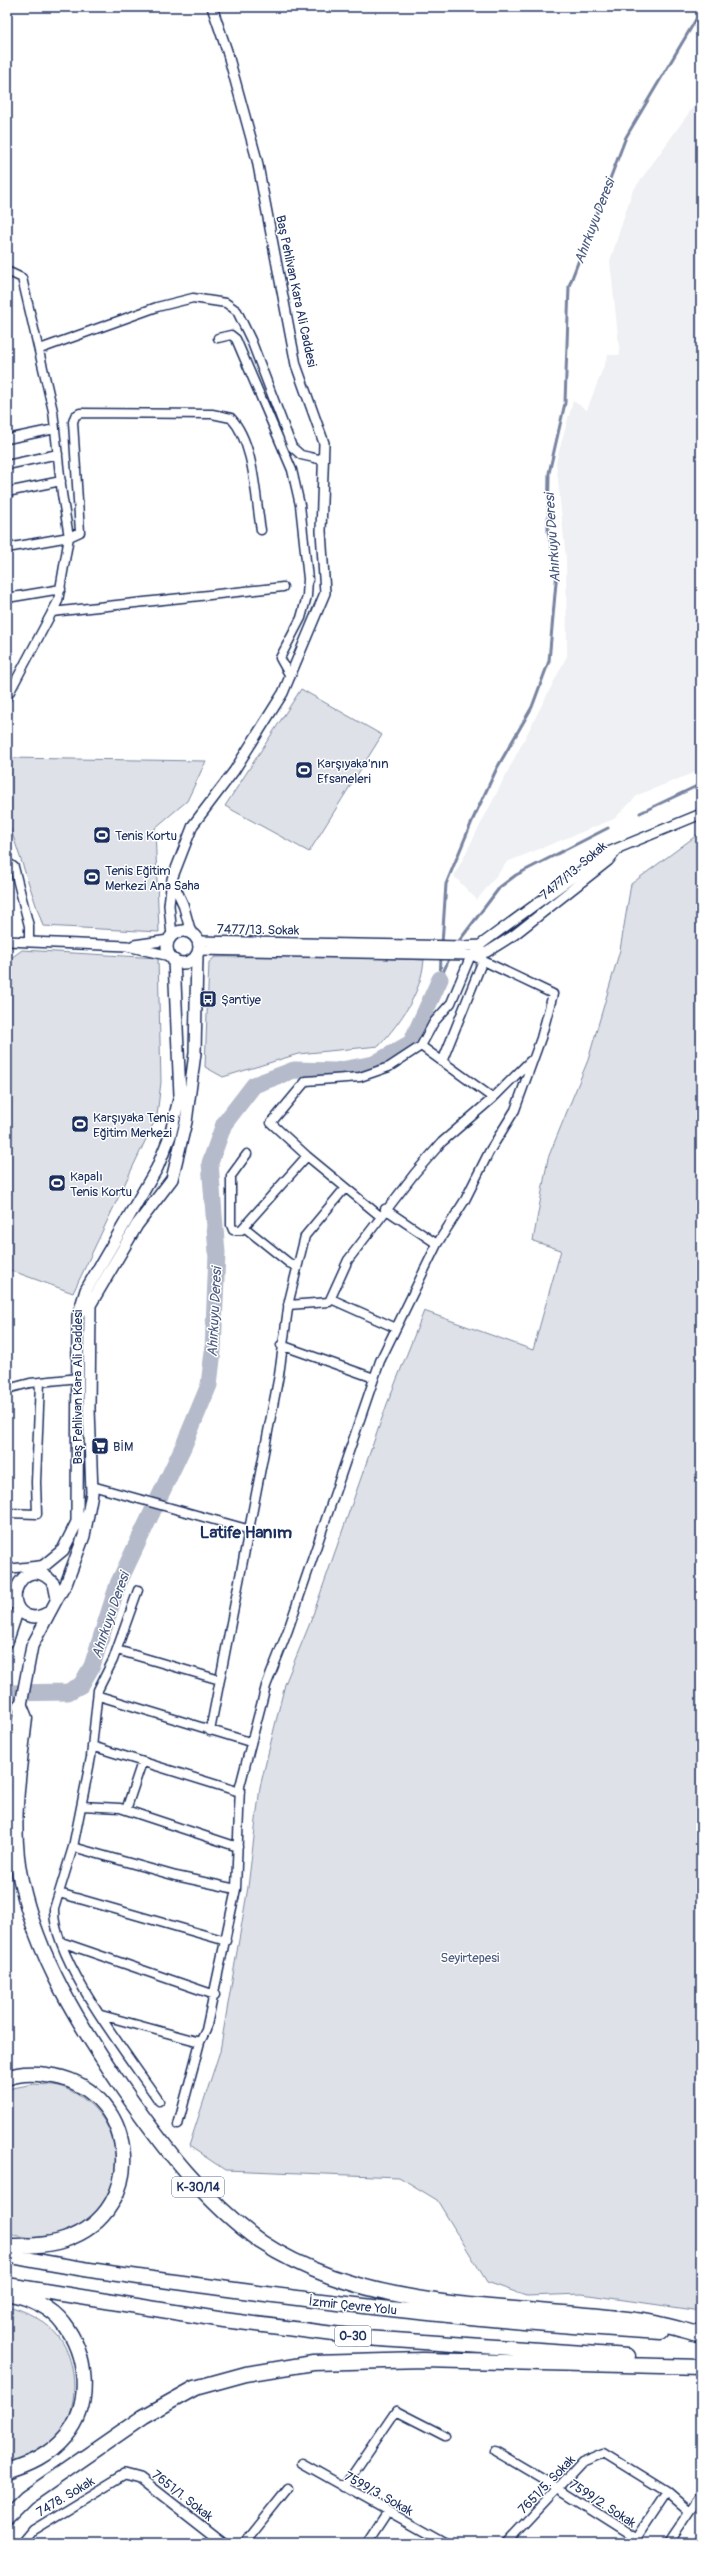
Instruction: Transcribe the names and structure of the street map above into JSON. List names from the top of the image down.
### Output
{
  "streets": {
    "highway": ["K-30/14", "İzmir Çevre Yolu", "O-30"],
    "main road": ["Baş Pehlivan Kara Ali Caddesi"],
    "street": [
      "7477/13. Sokak",
      "7651/5. Sokak",
      "7599/3. Sokak",
      "7651/1. Sokak",
      "7478. Sokak",
      "7599/2. Sokak"
    ]
  },
  "crossings": [
    ["Baş Pehlivan Kara Ali Caddesi", "7477/13. Sokak"],
    ["Baş Pehlivan Kara Ali Caddesi", "K-30/14"],
    ["K-30/14", "İzmir Çevre Yolu"],
    ["7651/5. Sokak", "7599/2. Sokak"],
    ["7651/1. Sokak", "7478. Sokak"]
  ],
  "districts": ["Latife Hanım"],
  "water": ["Ahırkuyu Deresi"],
  "parks": ["Seyirtepesi"],
  "places": {
    "sports": [
      "Karşıyaka'nın Efsaneleri",
      "Tenis Kortu",
      "Tenis Eğitim Merkezi Ana Saha",
      "Karşıyaka Tenis Eğitim Merkezi",
      "Kapalı Tenis Kortu"
    ],
    "bus stop": ["Şantiye"],
    "supermarket": ["BİM"]
  }
}
